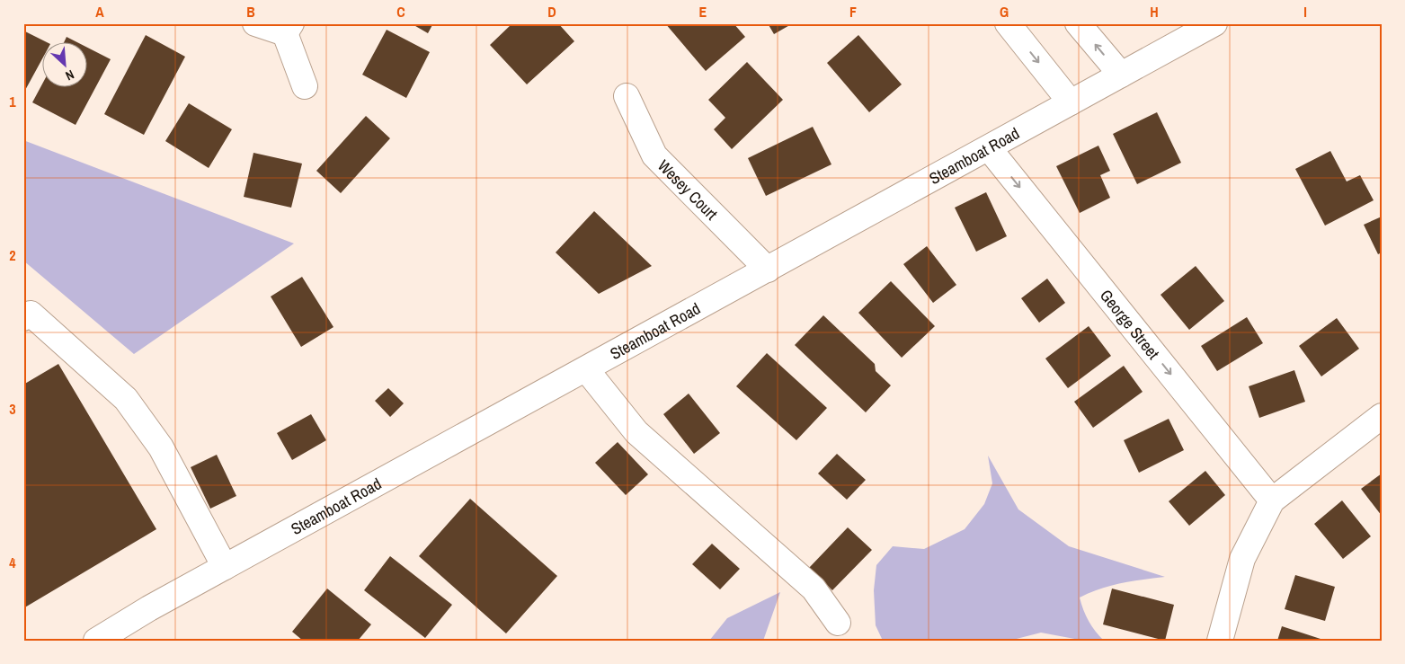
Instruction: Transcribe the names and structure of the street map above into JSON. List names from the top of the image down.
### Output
{
  "streets": {
    "street": ["Steamboat Road", "Wesey Court", "George Street"]
  },
  "crossings": [
    ["Steamboat Road", "Wesey Court"],
    ["Steamboat Road", "George Street"]
  ],
  "one_way": ["George Street"],
  "north": "bottom right",
  "grid": {
    "columns": [
      "A",
      "B",
      "C",
      "D",
      "E",
      "F",
      "G",
      "H",
      "I"
    ],
    "rows": [
      "1",
      "2",
      "3",
      "4"
    ]
  }
}
